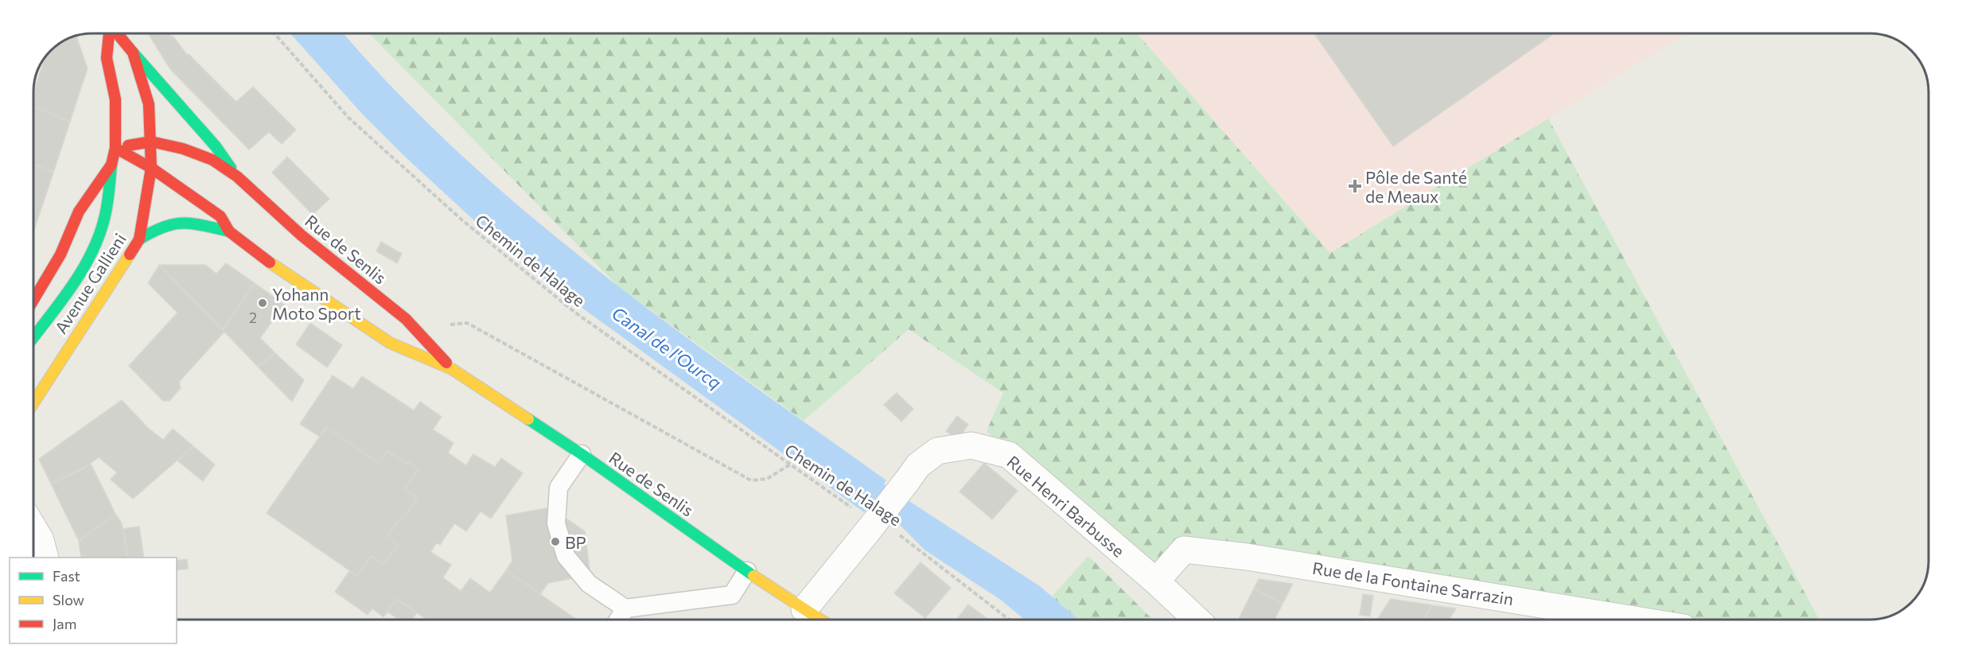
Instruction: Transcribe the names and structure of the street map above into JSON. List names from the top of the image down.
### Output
{
  "streets": {
    "main road": ["Rue de Senlis", "Avenue Gallieni"],
    "street": ["Rue Henri Barbusse", "Rue de la Fontaine Sarrazin"],
    "path": ["Chemin de Halage"]
  },
  "crossings": [
    ["Rue de Senlis", "Avenue Gallieni"],
    ["Rue de Senlis", "Rue Henri Barbusse"],
    ["Rue Henri Barbusse", "Rue de la Fontaine Sarrazin"]
  ],
  "water": ["Canal de l'Ourcq"],
  "places": {
    "health": ["Pôle de Santé de Meaux"],
    "other": ["Yohann Moto Sport", "BP"]
  },
  "house_numbers": ["2"],
  "legend": ["Fast", "Slow", "Jam"]
}
